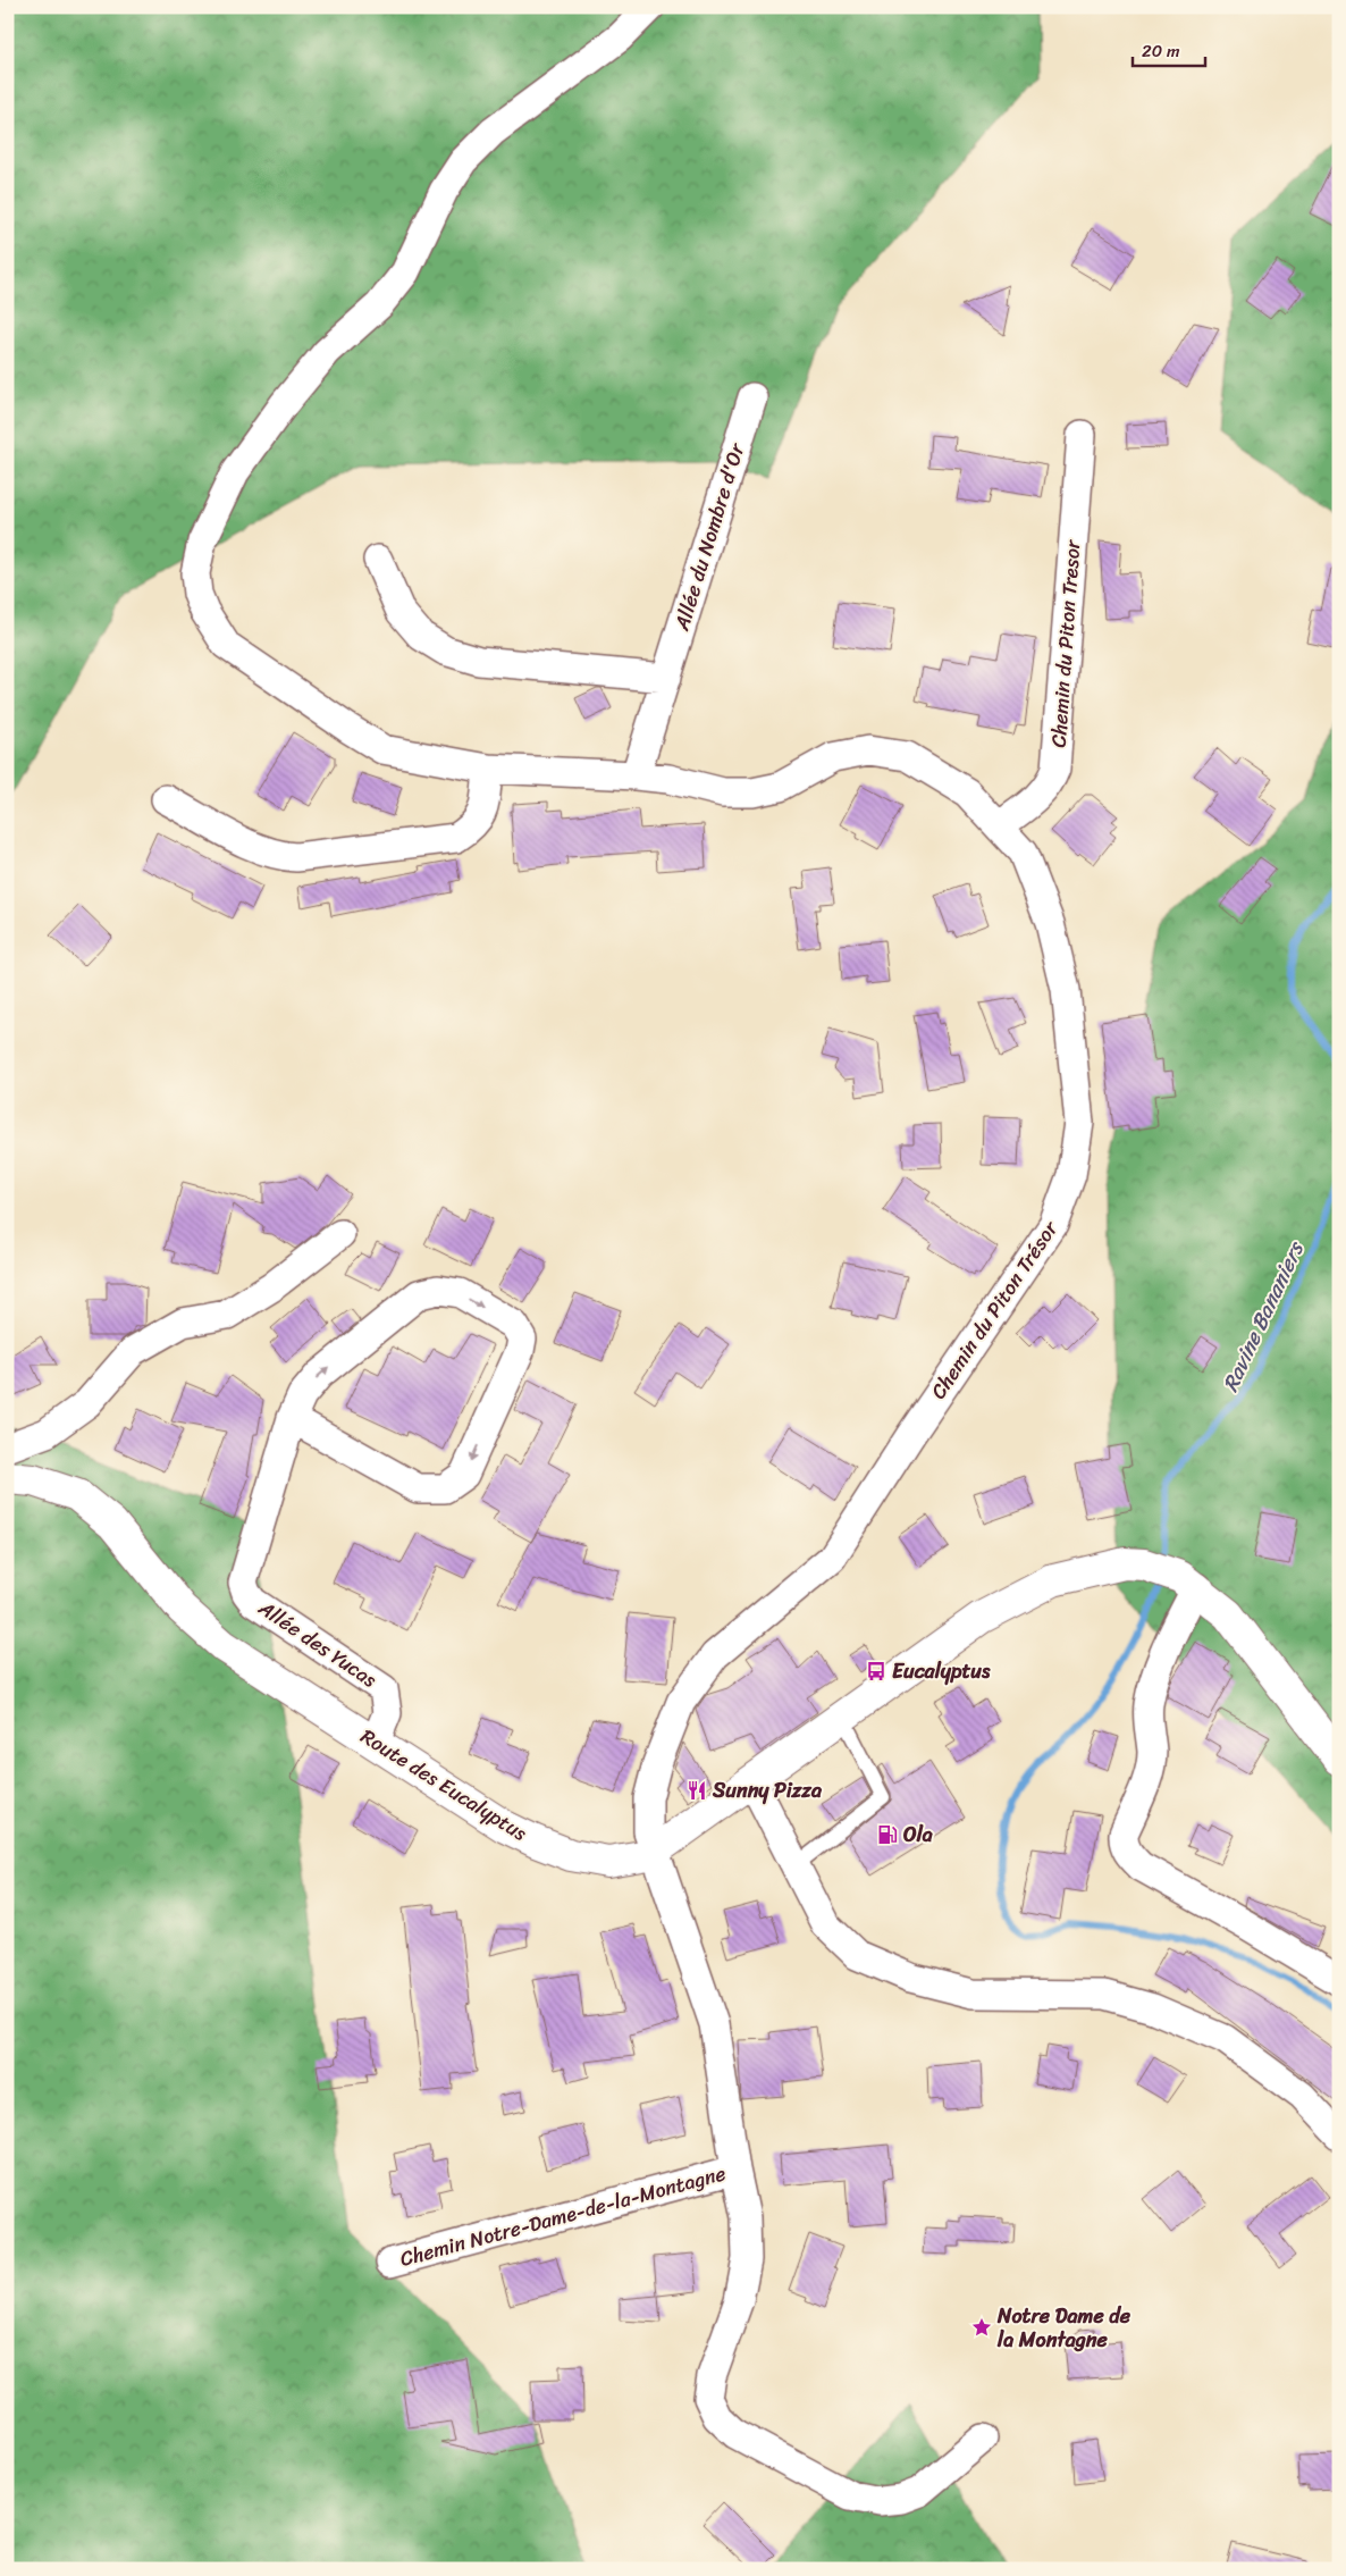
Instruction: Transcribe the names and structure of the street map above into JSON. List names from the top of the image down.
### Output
{
  "streets": {
    "main road": ["Route des Eucalyptus"],
    "street": [
      "Allée du Nombre d'Or",
      "Chemin du Piton Tresor",
      "Chemin du Piton Trésor",
      "Allée des Yucas",
      "Chemin Notre-Dame-de-la-Montagne"
    ]
  },
  "crossings": [
    ["Allée du Nombre d'Or", "Chemin du Piton Trésor"],
    ["Chemin du Piton Tresor", "Chemin du Piton Trésor"],
    ["Chemin du Piton Trésor", "Route des Eucalyptus"],
    ["Chemin du Piton Trésor", "Chemin Notre-Dame-de-la-Montagne"],
    ["Allée des Yucas", "Route des Eucalyptus"],
    ["Route des Eucalyptus", "Chemin Notre-Dame-de-la-Montagne"]
  ],
  "water": ["Ravine Bananiers"],
  "places": {
    "bus stop": ["Eucalyptus"],
    "restaurant": ["Sunny Pizza"],
    "fuel station": ["Ola"],
    "place": ["Notre Dame de la Montagne"]
  },
  "scale_bar": "20 m"
}
